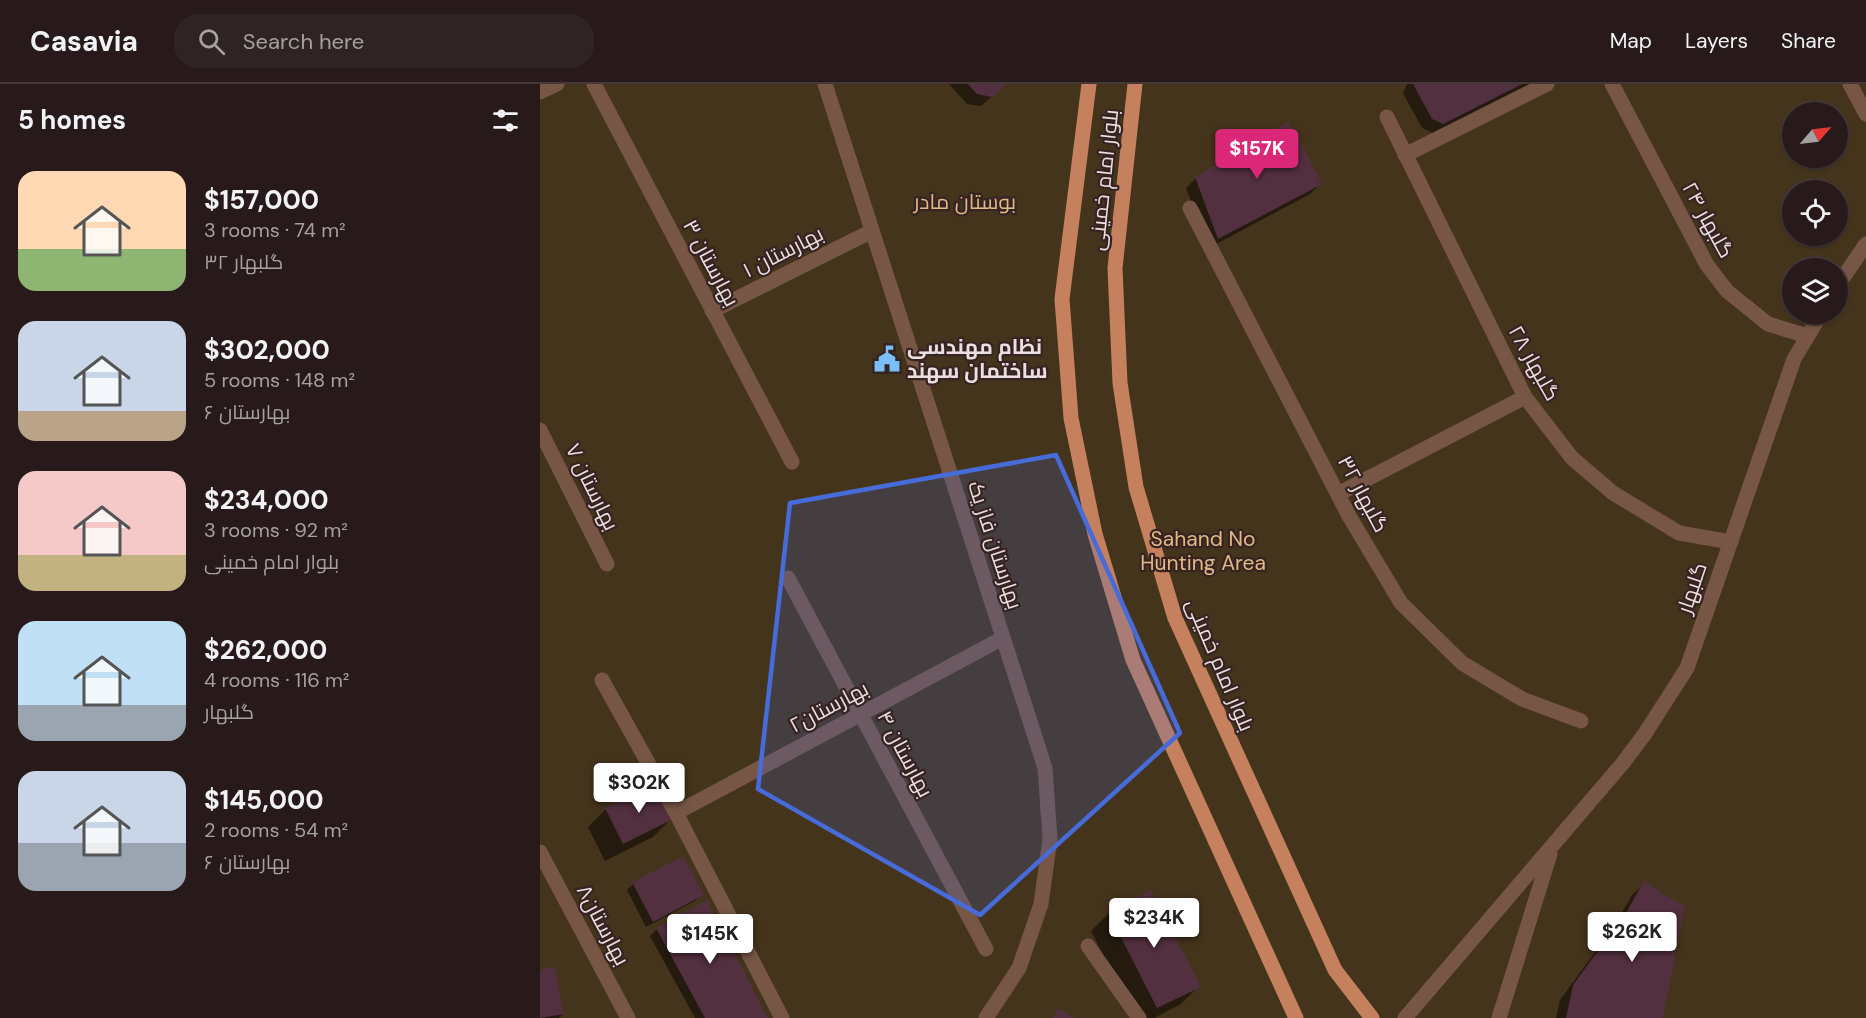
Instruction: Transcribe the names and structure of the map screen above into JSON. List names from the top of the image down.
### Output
{
  "streets": {
    "main road": ["بلوار امام خمینی"],
    "street": [
      "گلبهار ۲۴",
      "بهارستان ۱",
      "بهارستان ۳",
      "گلبهار ۲۸",
      "بهارستان ۷",
      "گلبهار ۳۲",
      "بهارستان فاز یک",
      "گلبهار",
      "بهارستان۲",
      "بهارستان ۴",
      "بهارستان۸"
    ]
  },
  "crossings": [
    ["گلبهار ۲۴", "گلبهار"],
    ["بهارستان ۱", "بهارستان ۳"],
    ["بهارستان ۱", "بهارستان فاز یک"],
    ["گلبهار ۲۸", "گلبهار"],
    ["بهارستان فاز یک", "بهارستان۲"],
    ["بهارستان۲", "بهارستان ۴"]
  ],
  "parks": ["بوستان مادر", "Sahand No Hunting Area"],
  "places": {
    "public building": ["نظام مهندسی ساختمان سهند"]
  },
  "north": "top right",
  "page": {
    "header": "Casavia",
    "search": "Search here",
    "nav": ["Map", "Layers", "Share"],
    "heading": "5 homes",
    "price": [
      "$157K",
      "$302K",
      "$234K",
      "$262K",
      "$145K"
    ],
    "list": [
      {
        "name": "$157,000",
        "note": "3 rooms · 74 m² · گلبهار ۳۲"
      },
      {
        "name": "$302,000",
        "note": "5 rooms · 148 m² · بهارستان ۶"
      },
      {
        "name": "$234,000",
        "note": "3 rooms · 92 m² · بلوار امام خمینی"
      },
      {
        "name": "$262,000",
        "note": "4 rooms · 116 m² · گلبهار"
      },
      {
        "name": "$145,000",
        "note": "2 rooms · 54 m² · بهارستان ۶"
      }
    ]
  }
}
